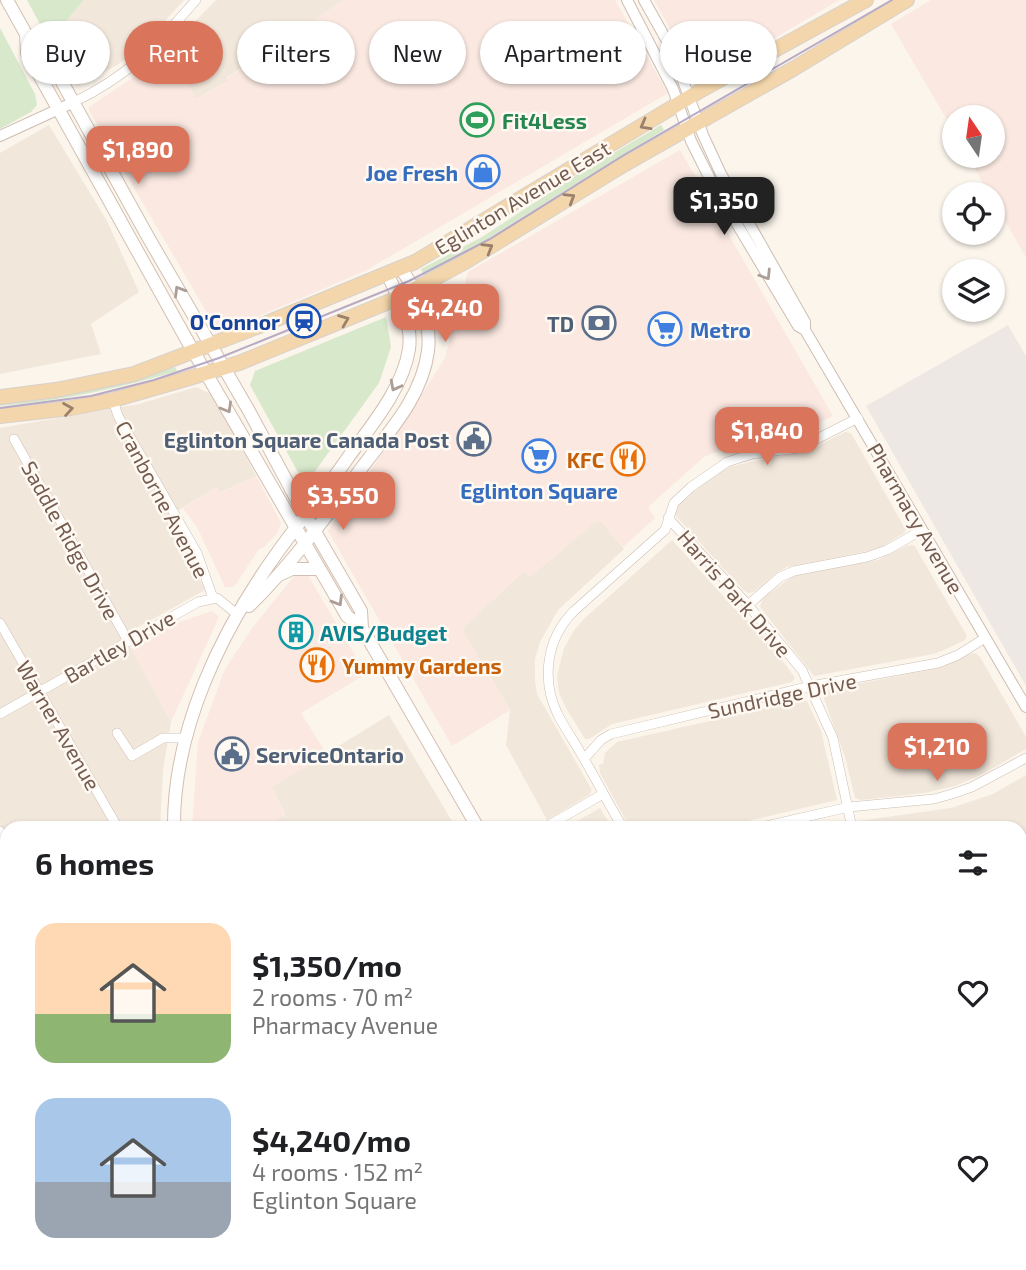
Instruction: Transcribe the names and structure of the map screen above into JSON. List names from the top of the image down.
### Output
{
  "streets": {
    "main road": ["Eglinton Avenue East"],
    "street": [
      "Cranborne Avenue",
      "Pharmacy Avenue",
      "Saddle Ridge Drive",
      "Harris Park Drive",
      "Bartley Drive",
      "Sundridge Drive",
      "Warner Avenue"
    ]
  },
  "crossings": [
    ["Eglinton Avenue East", "Cranborne Avenue"],
    ["Eglinton Avenue East", "Pharmacy Avenue"],
    ["Cranborne Avenue", "Bartley Drive"],
    ["Pharmacy Avenue", "Sundridge Drive"],
    ["Saddle Ridge Drive", "Bartley Drive"],
    ["Harris Park Drive", "Sundridge Drive"],
    ["Bartley Drive", "Warner Avenue"]
  ],
  "places": {
    "sports": ["Fit4Less"],
    "shop": ["Joe Fresh"],
    "station": ["O'Connor"],
    "bank": ["TD"],
    "supermarket": ["Metro", "Eglinton Square"],
    "public building": ["Eglinton Square Canada Post", "ServiceOntario"],
    "restaurant": ["KFC", "Yummy Gardens"],
    "building": ["AVIS/Budget"]
  },
  "north": "top",
  "page": {
    "chip": [
      "Buy",
      "Rent",
      "Filters",
      "New",
      "Apartment",
      "House"
    ],
    "price": [
      "$1,890",
      "$1,350",
      "$4,240",
      "$1,840",
      "$3,550",
      "$1,210"
    ],
    "heading": "6 homes",
    "list": [
      {
        "name": "$1,350/mo",
        "note": "2 rooms · 70 m² · Pharmacy Avenue"
      },
      {
        "name": "$4,240/mo",
        "note": "4 rooms · 152 m² · Eglinton Square"
      }
    ]
  }
}
